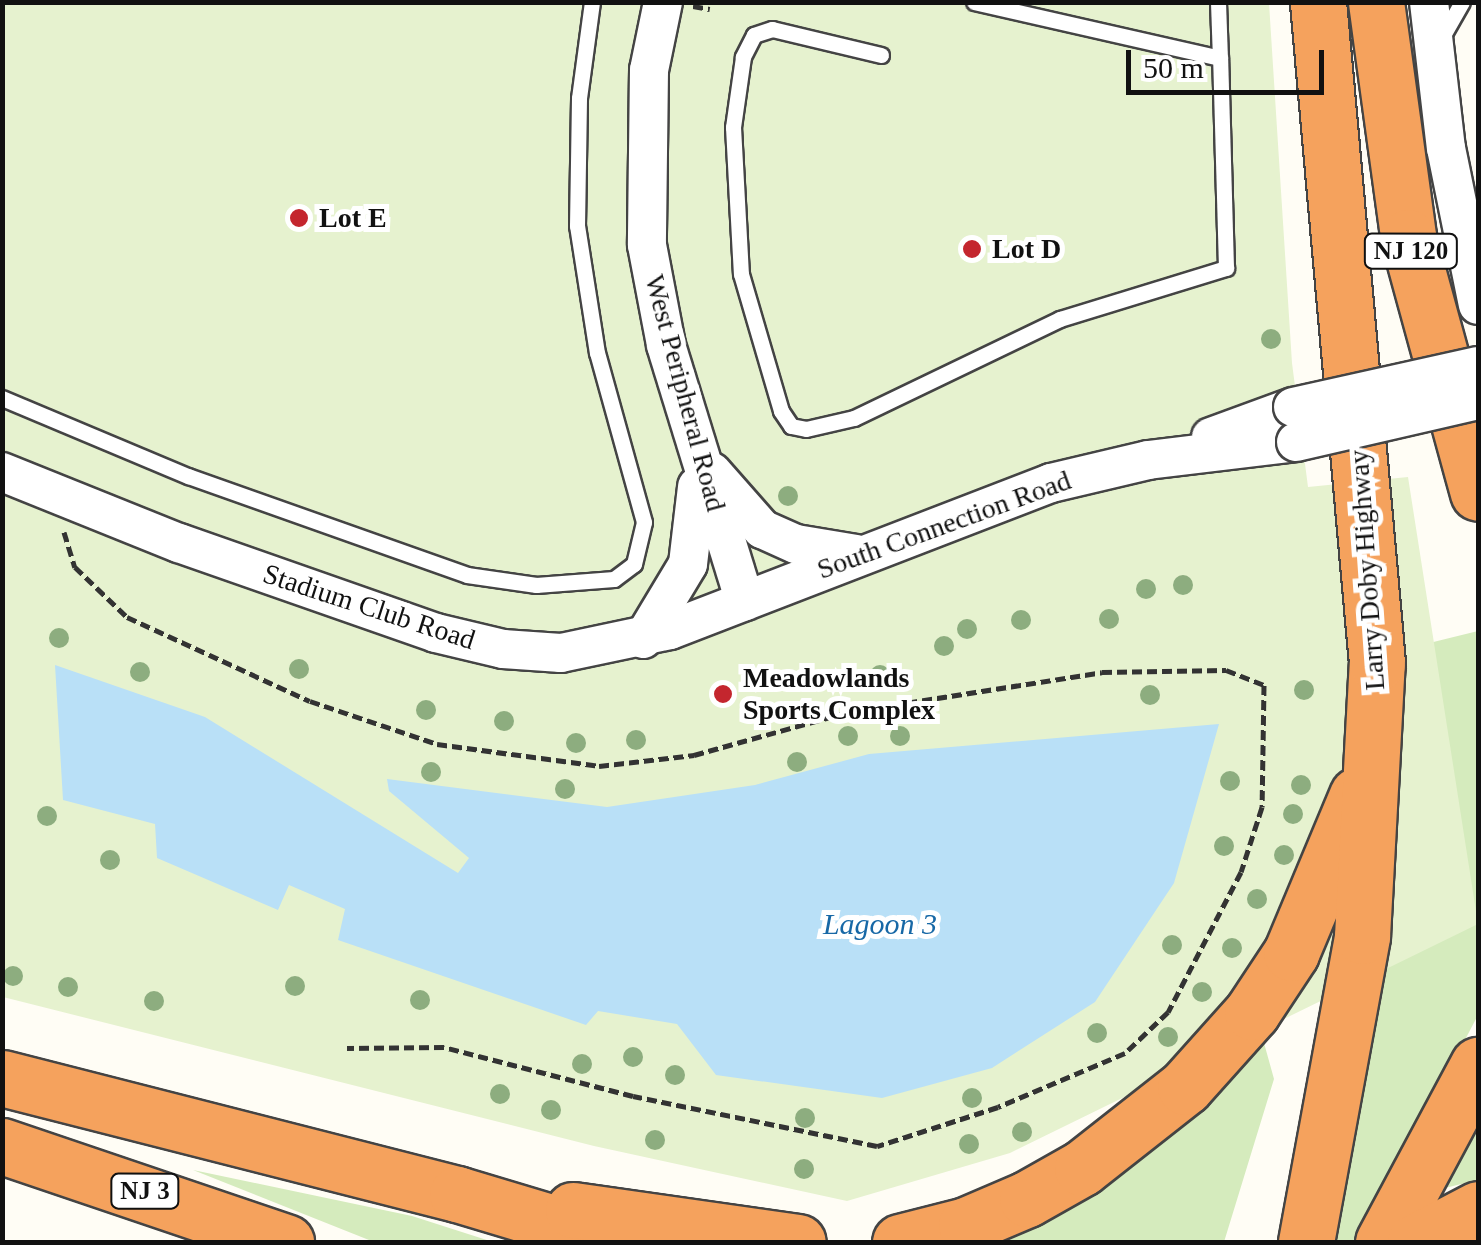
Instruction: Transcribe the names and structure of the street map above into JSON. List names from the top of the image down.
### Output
{
  "streets": {
    "highway": ["NJ 120", "Larry Doby Highway", "NJ 3"],
    "street": ["West Peripheral Road", "South Connection Road", "Stadium Club Road"]
  },
  "crossings": [
    ["NJ 120", "Larry Doby Highway"],
    ["West Peripheral Road", "South Connection Road"],
    ["West Peripheral Road", "Stadium Club Road"],
    ["South Connection Road", "Stadium Club Road"]
  ],
  "water": ["Lagoon 3"],
  "places": ["Lot E", "Lot D", "Meadowlands Sports Complex"],
  "scale_bar": "50 m"
}
